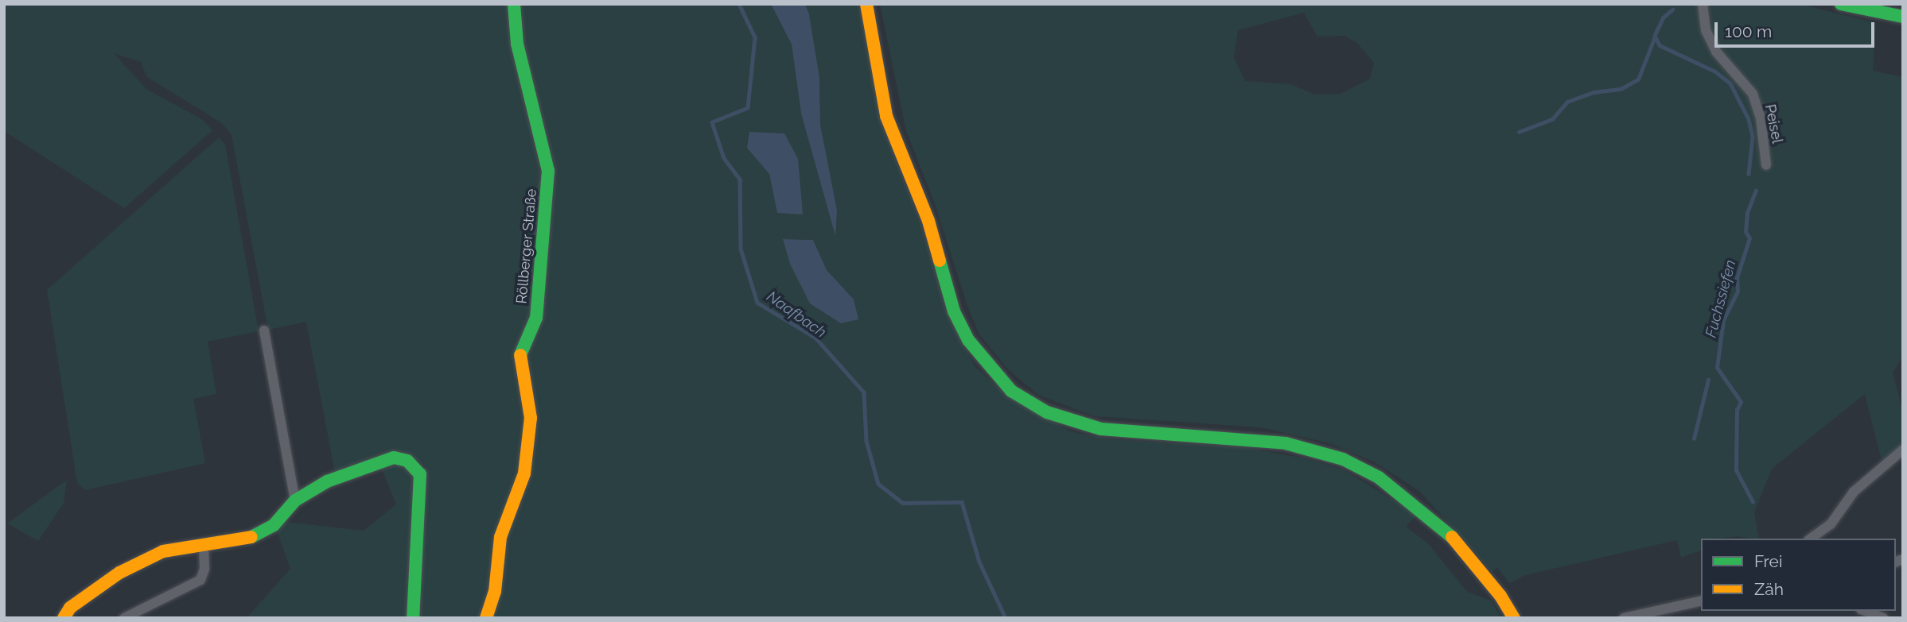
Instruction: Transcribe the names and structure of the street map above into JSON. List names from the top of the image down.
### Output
{
  "streets": {
    "street": ["Peisel", "Röllberger Straße"]
  },
  "water": ["Fuchssiefen", "Naafbach"],
  "legend": ["Frei", "Zäh"],
  "scale_bar": "100 m"
}
